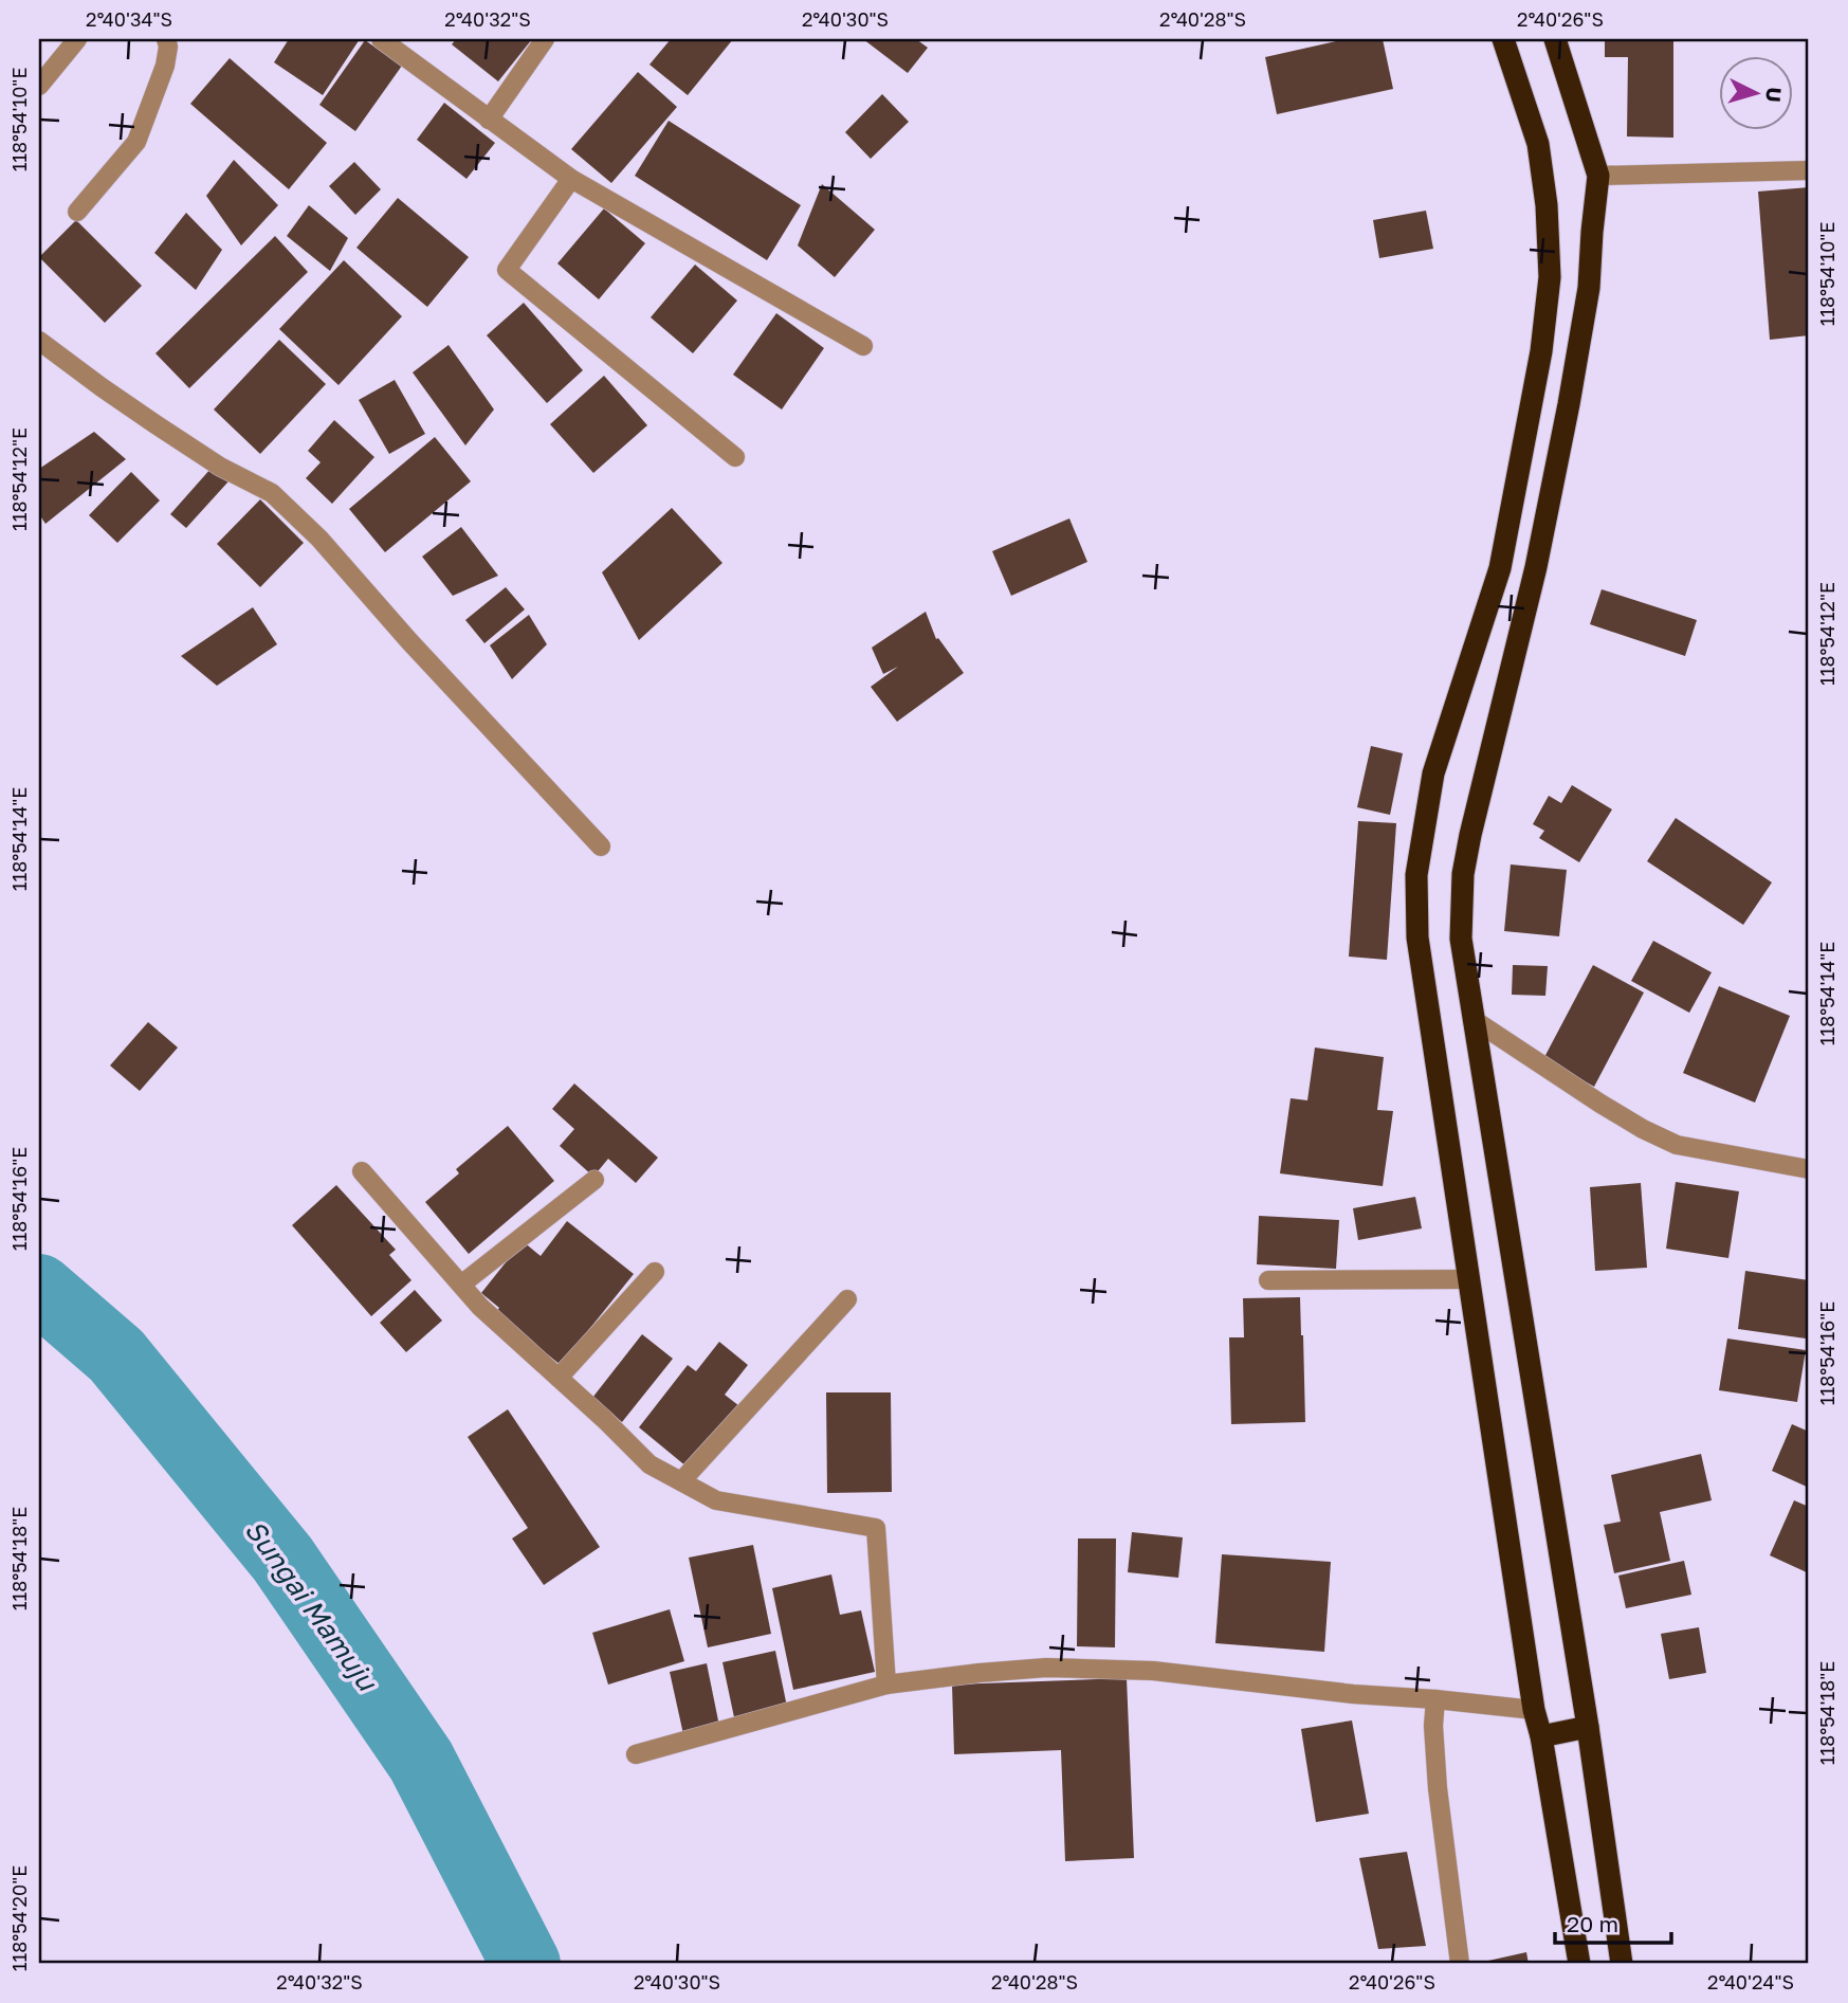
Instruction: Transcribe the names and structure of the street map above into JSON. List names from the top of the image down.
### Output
{
  "water": ["Sungai Mamuju"],
  "scale_bar": "20 m",
  "north": "right",
  "coordinates": [
    "2°40'34\"S",
    "2°40'32\"S",
    "2°40'30\"S",
    "2°40'28\"S",
    "2°40'26\"S",
    "118°54'10\"E",
    "118°54'12\"E",
    "118°54'14\"E",
    "118°54'16\"E",
    "118°54'18\"E",
    "118°54'20\"E",
    "2°40'24\"S"
  ]
}
